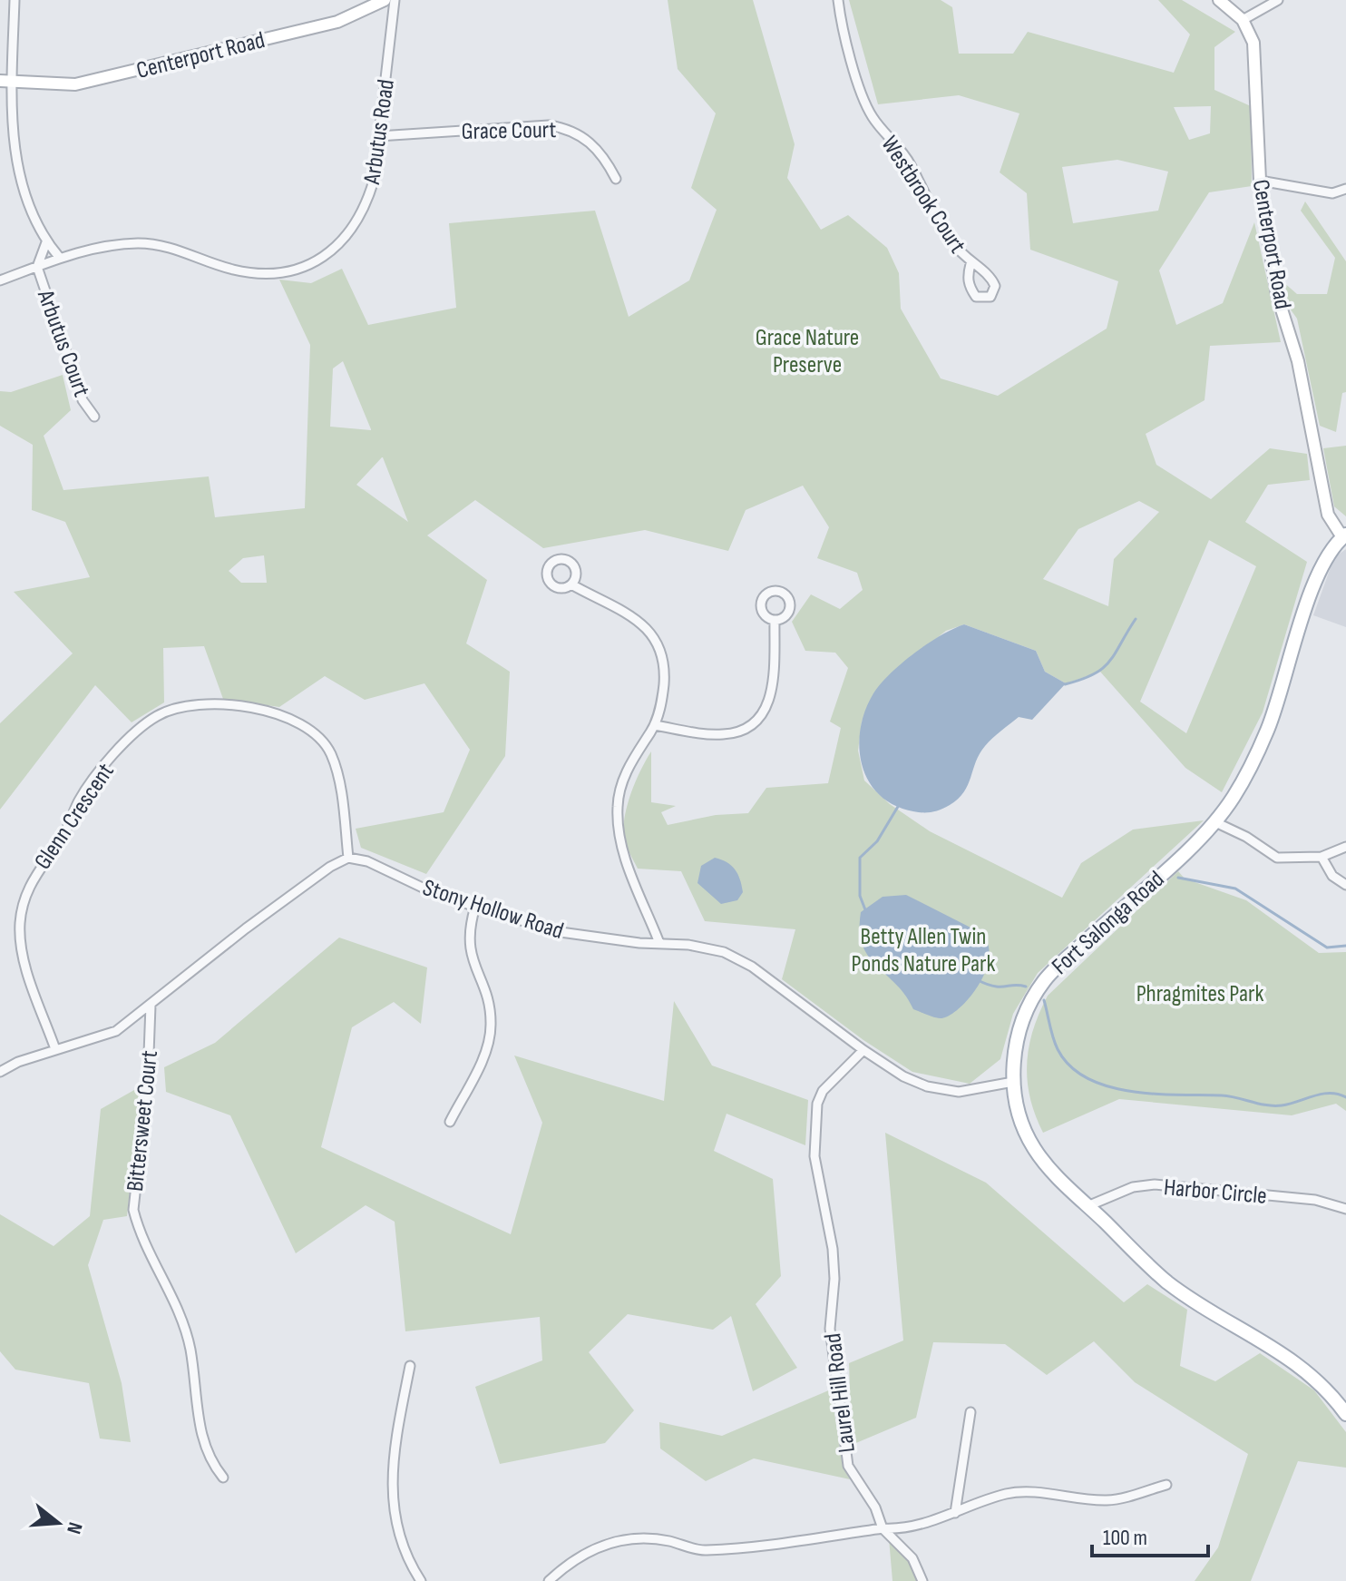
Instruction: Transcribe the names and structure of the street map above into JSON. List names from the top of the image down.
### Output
{
  "streets": {
    "main road": ["Centerport Road", "Fort Salonga Road"],
    "street": [
      "Grace Court",
      "Arbutus Road",
      "Westbrook Court",
      "Arbutus Court",
      "Glenn Crescent",
      "Stony Hollow Road",
      "Bittersweet Court",
      "Harbor Circle",
      "Laurel Hill Road"
    ]
  },
  "crossings": [
    ["Centerport Road", "Fort Salonga Road"],
    ["Grace Court", "Arbutus Road"],
    ["Arbutus Road", "Arbutus Court"],
    ["Glenn Crescent", "Stony Hollow Road"],
    ["Stony Hollow Road", "Fort Salonga Road"],
    ["Stony Hollow Road", "Laurel Hill Road"],
    ["Fort Salonga Road", "Harbor Circle"]
  ],
  "parks": ["Grace Nature Preserve", "Betty Allen Twin Ponds Nature Park", "Phragmites Park"],
  "scale_bar": "100 m",
  "north": "right"
}
